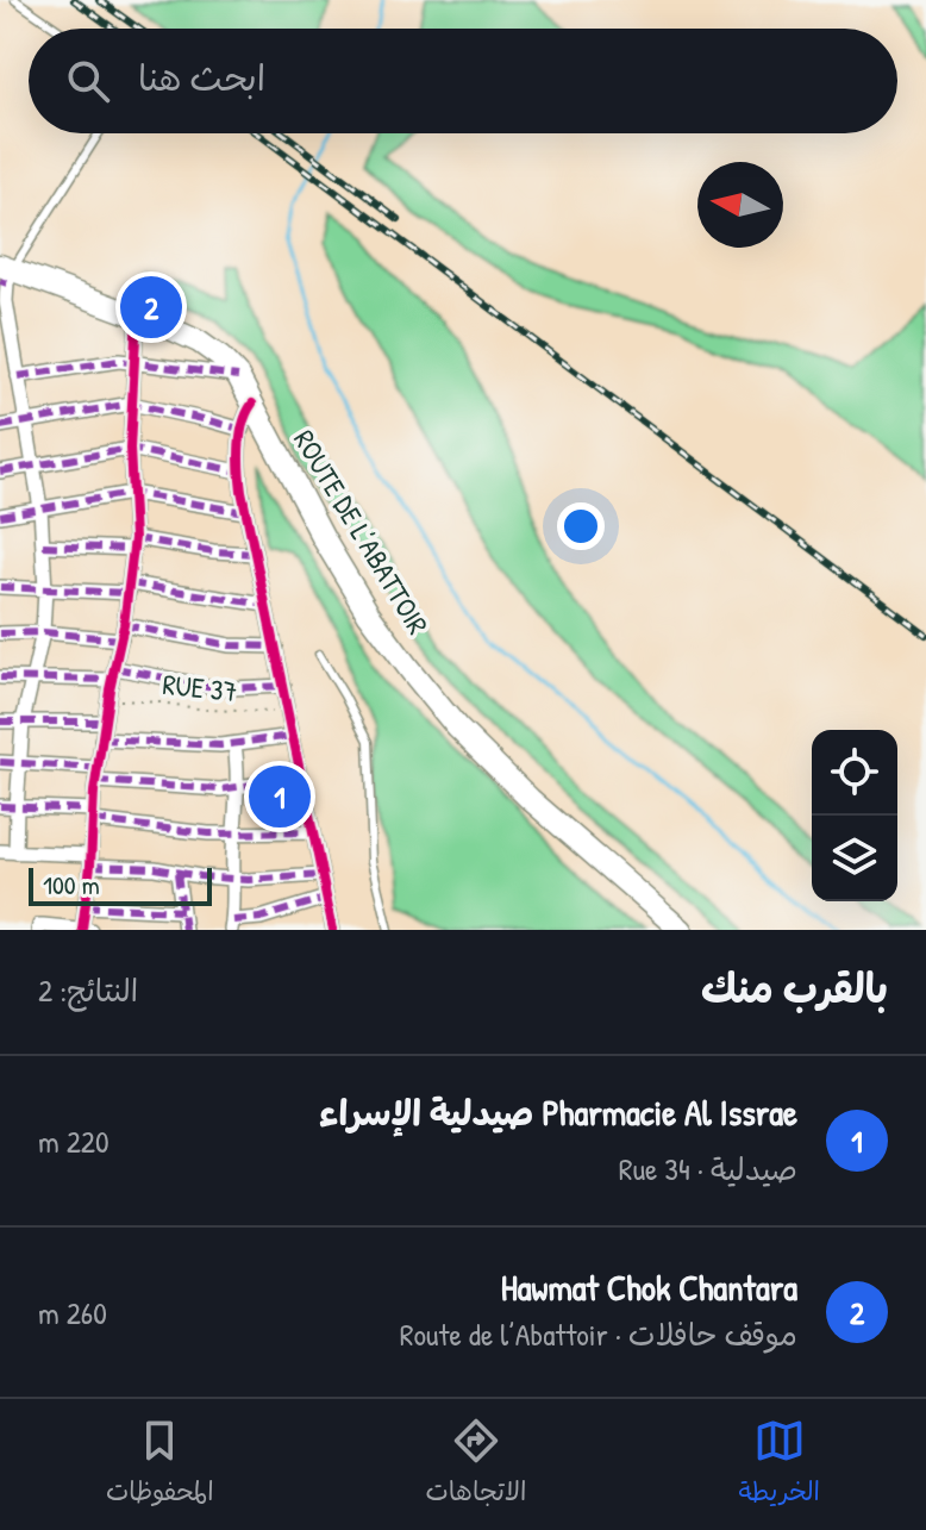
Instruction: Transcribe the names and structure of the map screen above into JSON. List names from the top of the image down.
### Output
{
  "streets": {
    "main road": ["ROUTE DE L’ABATTOIR"],
    "path": ["RUE 37"]
  },
  "scale_bar": "100 m",
  "north": "left",
  "page": {
    "search": "ابحث هنا",
    "pins": ["2", "1"],
    "scale": "100 m",
    "heading": ["بالقرب منك", "النتائج: 2"],
    "list": [
      {
        "mark": "1",
        "name": "Pharmacie Al Issrae صيدلية الإسراء",
        "note": "صيدلية · Rue 34",
        "value": "220 m"
      },
      {
        "mark": "2",
        "name": "Hawmat Chok Chantara",
        "note": "موقف حافلات · Route de l’Abattoir",
        "value": "260 m"
      }
    ],
    "nav": ["الخريطة", "الاتجاهات", "المحفوظات"]
  }
}
